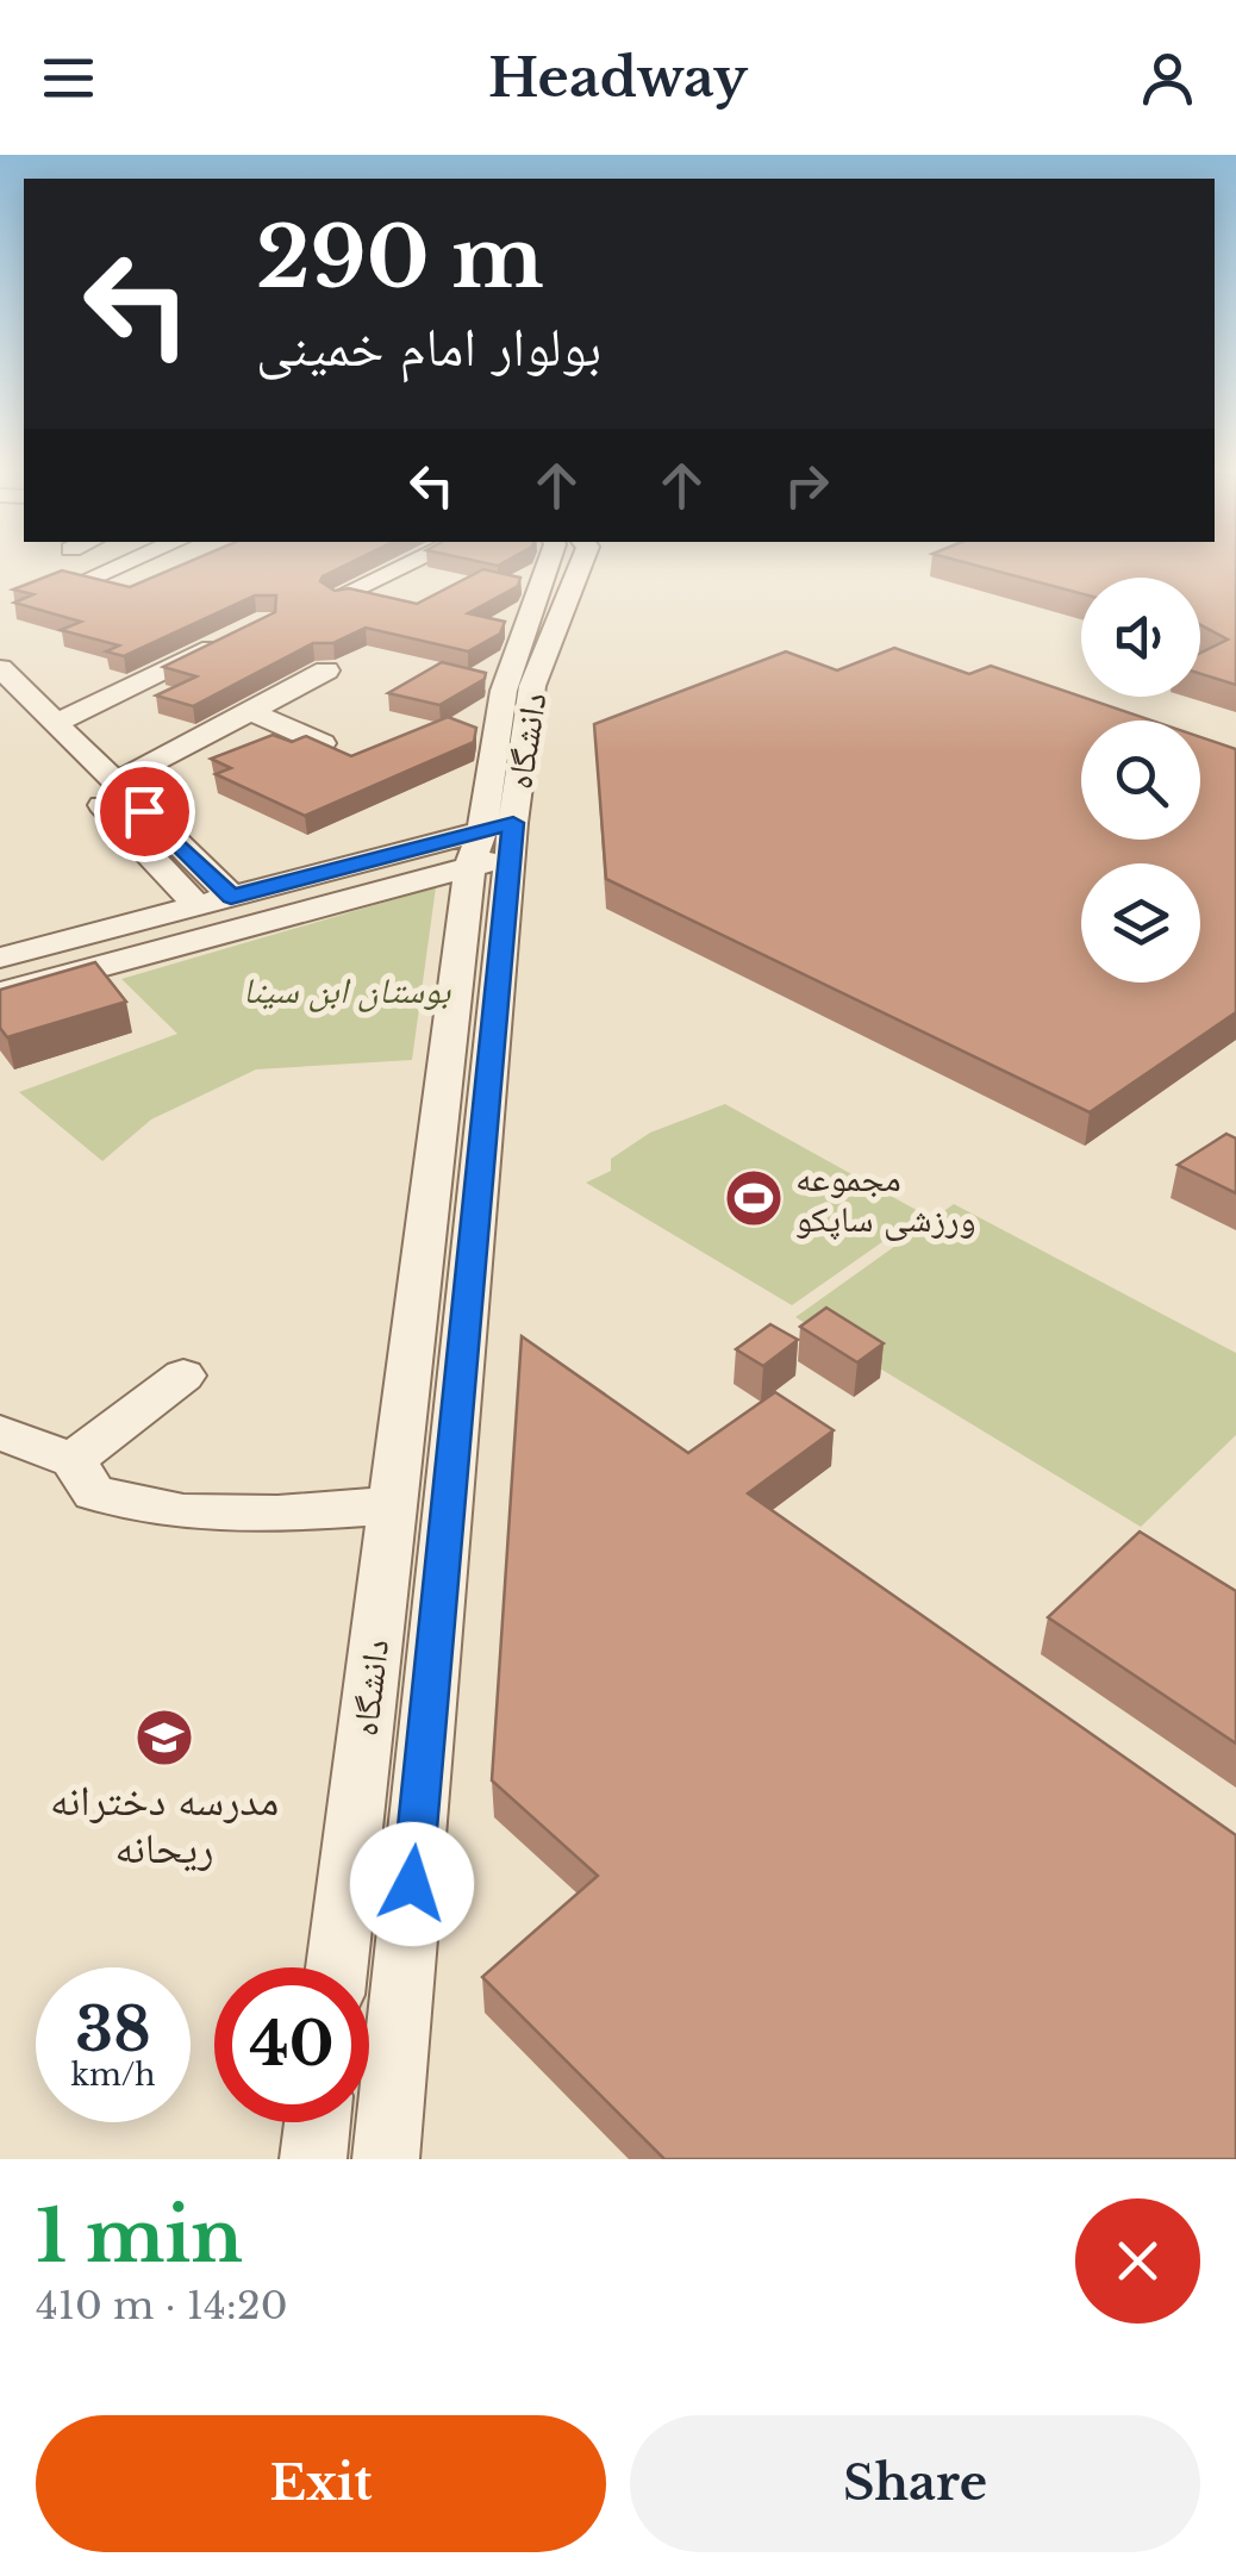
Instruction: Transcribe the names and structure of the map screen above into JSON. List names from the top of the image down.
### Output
{
  "streets": {
    "street": ["دانشگاه"]
  },
  "parks": ["بوستان ابن سینا"],
  "places": {
    "sports": ["مجموعه ورزشی ساپکو"],
    "school or university": ["مدرسه دخترانه ریحانه"]
  },
  "page": {
    "header": "Headway",
    "turn": ["290 m", "بولوار امام خمینی"],
    "speed": "38 km/h",
    "limit": "40",
    "heading": ["1 min", "410 m · 14:20"],
    "buttons": ["Exit", "Share"]
  }
}
